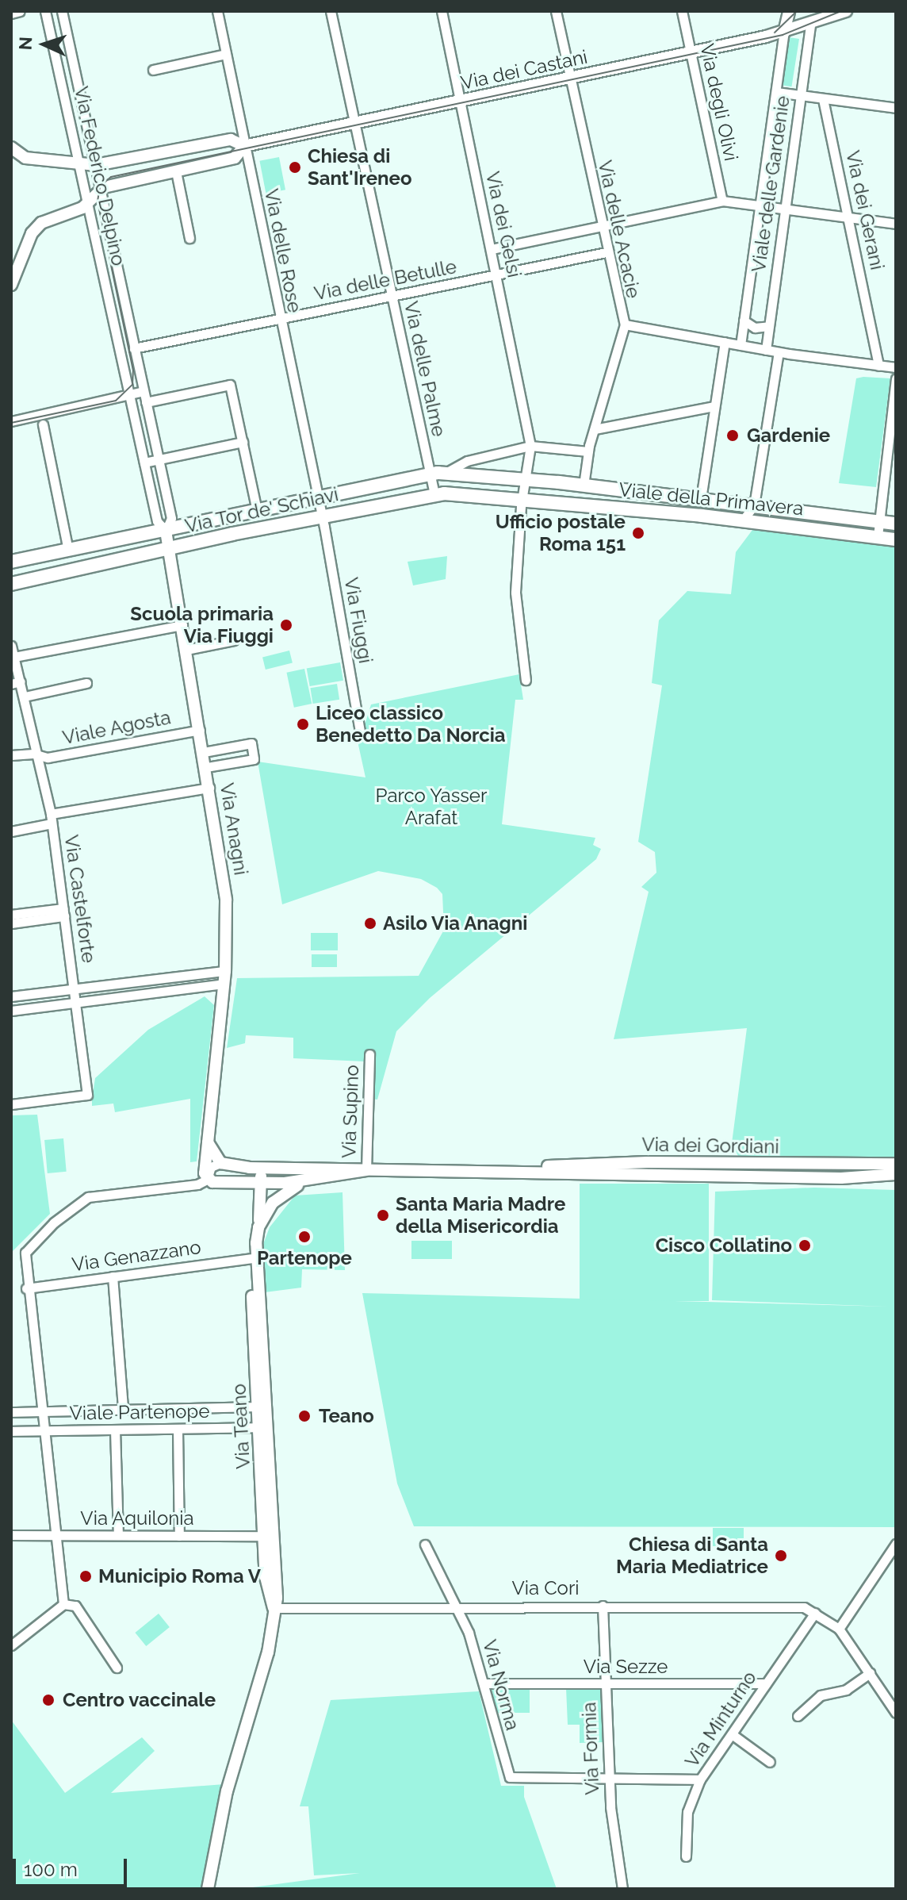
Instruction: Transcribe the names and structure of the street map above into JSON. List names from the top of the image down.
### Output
{
  "streets": {
    "main road": ["Viale della Primavera", "Via Tor de' Schiavi"],
    "street": [
      "Via dei Castani",
      "Via degli Olivi",
      "Via Federico Delpino",
      "Viale delle Gardenie",
      "Via dei Gerani",
      "Via dei Gelsi",
      "Via delle Acacie",
      "Via delle Rose",
      "Via delle Betulle",
      "Via delle Palme",
      "Via Fiuggi",
      "Viale Agosta",
      "Via Anagni",
      "Via Castelforte",
      "Via Supino",
      "Via dei Gordiani",
      "Via Genazzano",
      "Viale Partenope",
      "Via Teano",
      "Via Aquilonia",
      "Via Cori",
      "Via Sezze",
      "Via Norma",
      "Via Minturno",
      "Via Formia"
    ]
  },
  "crossings": [
    ["Via dei Castani", "Via degli Olivi"],
    ["Via dei Castani", "Viale delle Gardenie"],
    ["Via dei Castani", "Via dei Gelsi"],
    ["Via dei Castani", "Via delle Acacie"],
    ["Via dei Castani", "Via delle Rose"],
    ["Via dei Castani", "Via delle Palme"],
    ["Via Federico Delpino", "Via delle Betulle"],
    ["Via dei Gelsi", "Via delle Betulle"],
    ["Via dei Gelsi", "Viale della Primavera"],
    ["Via dei Gelsi", "Via Tor de' Schiavi"],
    ["Via delle Acacie", "Via delle Betulle"],
    ["Via delle Acacie", "Viale della Primavera"],
    ["Via delle Acacie", "Via Tor de' Schiavi"],
    ["Via delle Rose", "Via delle Betulle"],
    ["Via delle Rose", "Via Tor de' Schiavi"],
    ["Via delle Rose", "Via Fiuggi"],
    ["Via delle Betulle", "Via delle Palme"],
    ["Via delle Palme", "Via Tor de' Schiavi"],
    ["Viale della Primavera", "Via Tor de' Schiavi"],
    ["Via Tor de' Schiavi", "Via Fiuggi"],
    ["Via Tor de' Schiavi", "Via Anagni"],
    ["Viale Agosta", "Via Anagni"],
    ["Viale Agosta", "Via Castelforte"],
    ["Via Anagni", "Via dei Gordiani"],
    ["Via Supino", "Via dei Gordiani"],
    ["Via dei Gordiani", "Via Genazzano"],
    ["Via dei Gordiani", "Viale Partenope"],
    ["Via dei Gordiani", "Via Teano"],
    ["Via dei Gordiani", "Via Aquilonia"],
    ["Via Genazzano", "Via Teano"],
    ["Viale Partenope", "Via Teano"],
    ["Via Teano", "Via Aquilonia"],
    ["Via Teano", "Via Cori"],
    ["Via Cori", "Via Norma"],
    ["Via Cori", "Via Minturno"],
    ["Via Cori", "Via Formia"],
    ["Via Sezze", "Via Norma"],
    ["Via Sezze", "Via Minturno"],
    ["Via Sezze", "Via Formia"],
    ["Via Norma", "Via Formia"]
  ],
  "parks": ["Parco Yasser Arafat"],
  "places": [
    "Chiesa di Sant'Ireneo",
    "Gardenie",
    "Ufficio postale Roma 151",
    "Scuola primaria Via Fiuggi",
    "Liceo classico Benedetto Da Norcia",
    "Asilo Via Anagni",
    "Santa Maria Madre della Misericordia",
    "Partenope",
    "Cisco Collatino",
    "Teano",
    "Chiesa di Santa Maria Mediatrice",
    "Municipio Roma V",
    "Centro vaccinale"
  ],
  "scale_bar": "100 m",
  "north": "left"
}
